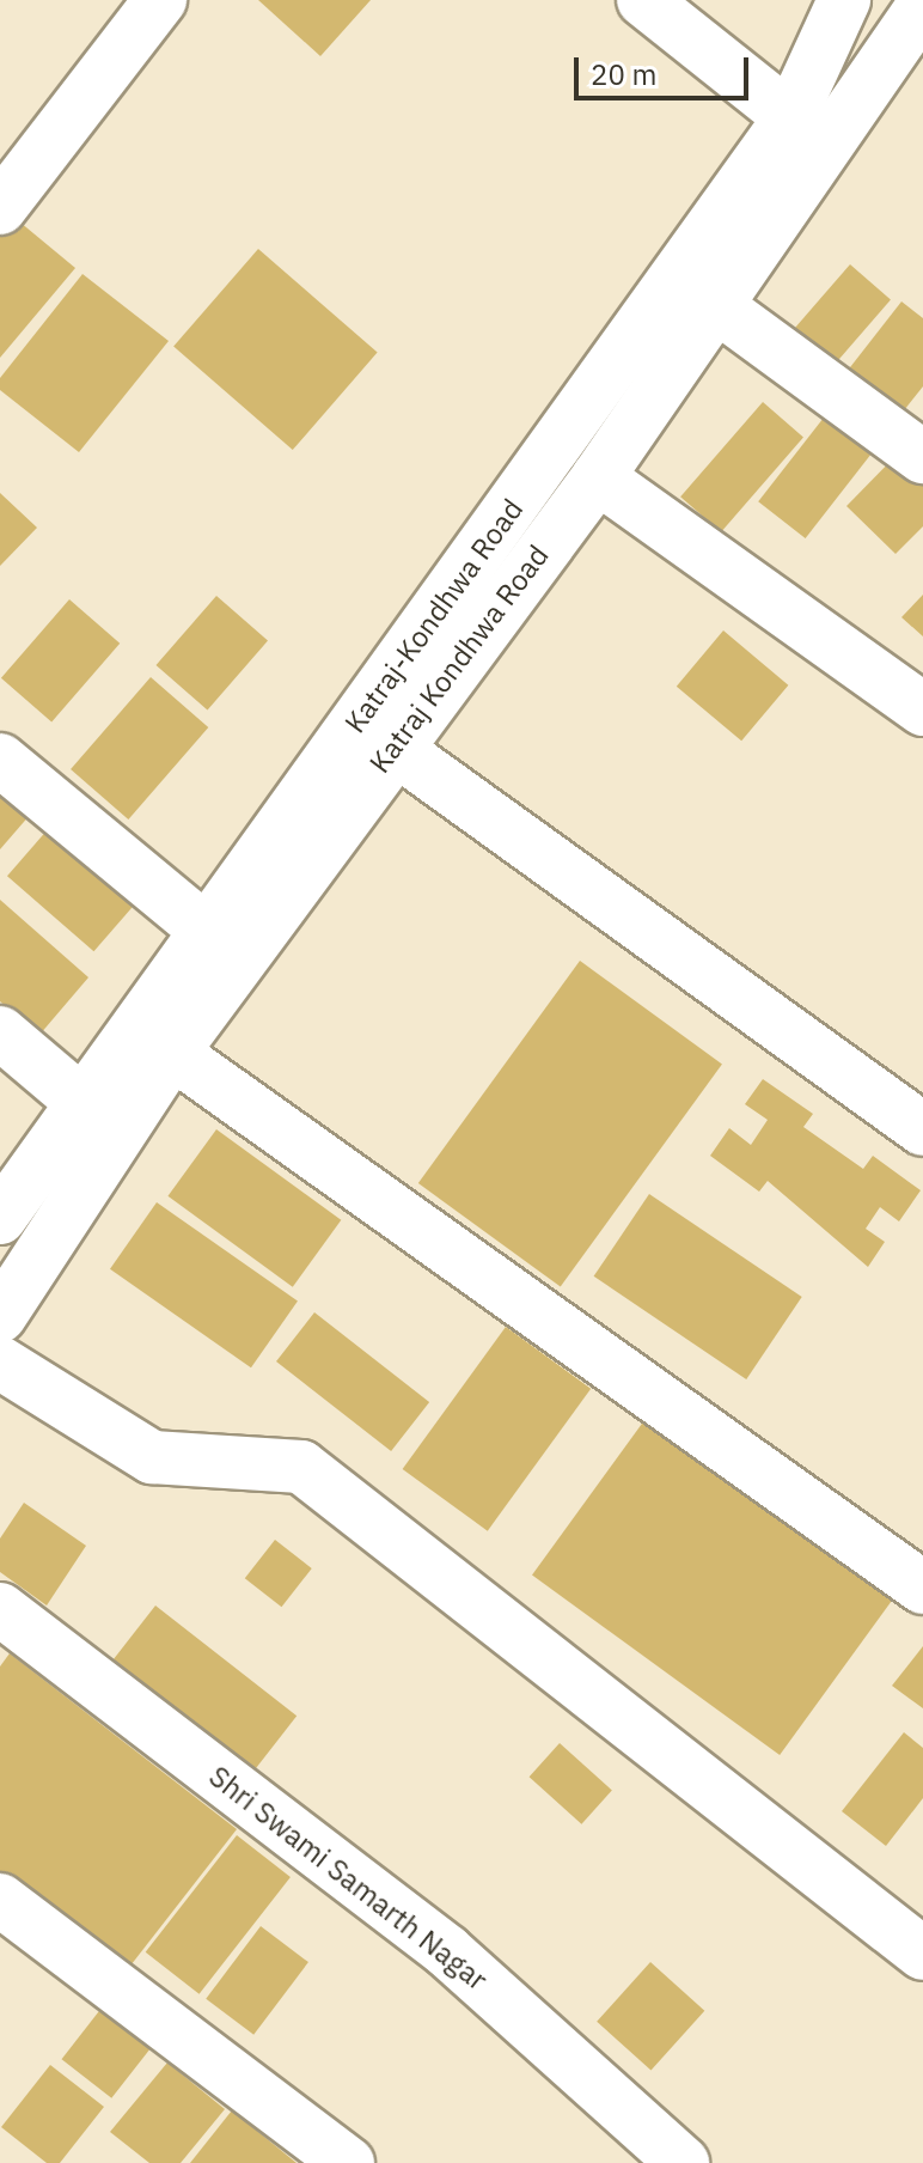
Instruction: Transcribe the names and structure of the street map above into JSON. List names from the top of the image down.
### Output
{
  "streets": {
    "main road": ["Katraj-Kondhwa Road", "Katraj Kondhwa Road", "Shri Swami Samarth Nagar"]
  },
  "scale_bar": "20 m"
}
